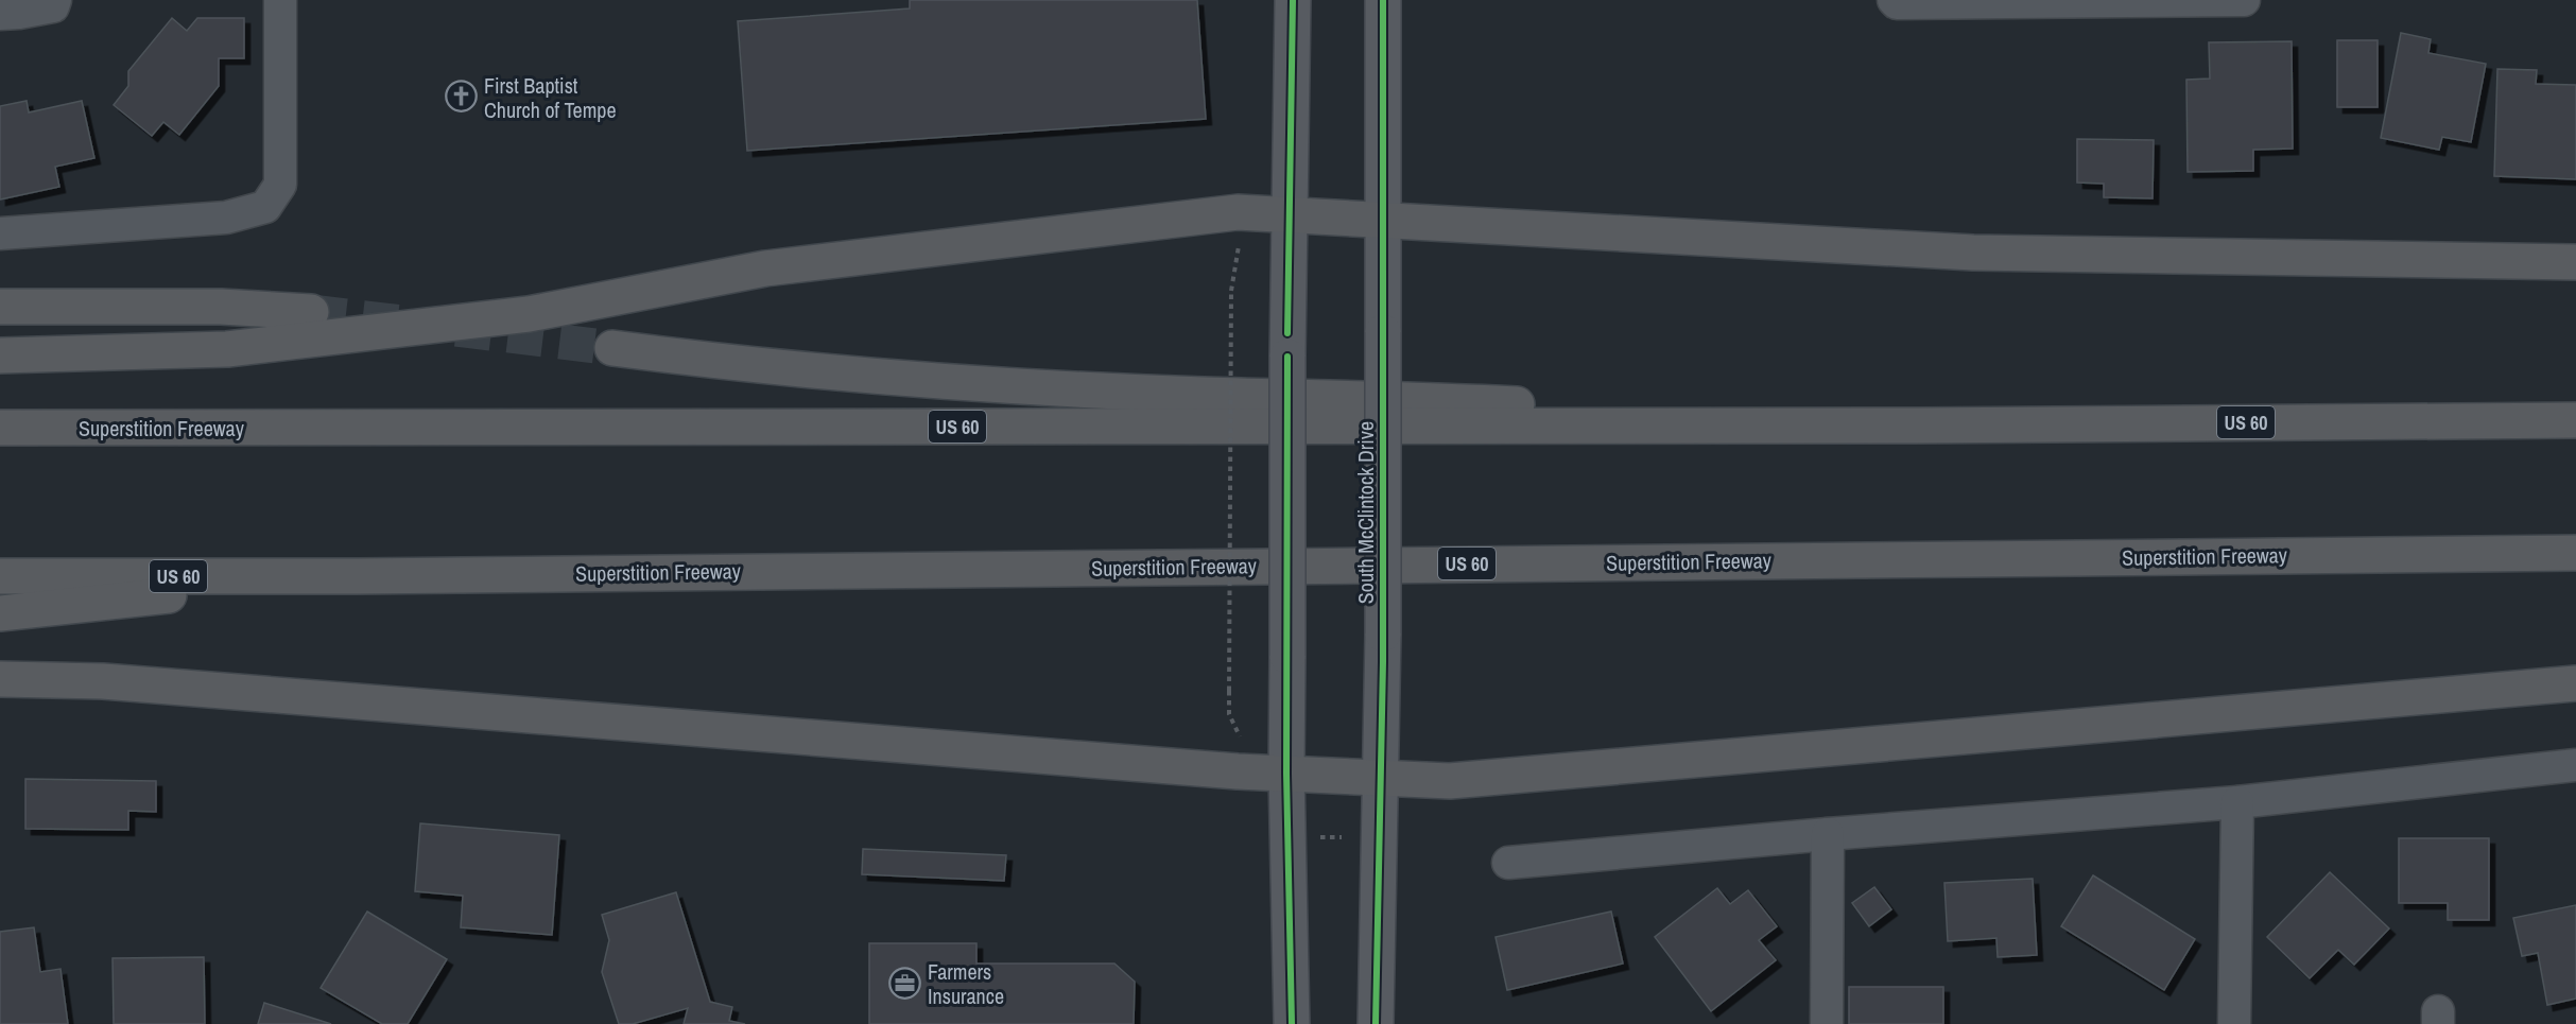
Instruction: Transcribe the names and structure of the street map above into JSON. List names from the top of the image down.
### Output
{
  "streets": {
    "highway": ["US 60", "Superstition Freeway"],
    "main road": ["South McClintock Drive"]
  },
  "places": {
    "church": ["First Baptist Church of Tempe"],
    "office": ["Farmers Insurance"]
  }
}
